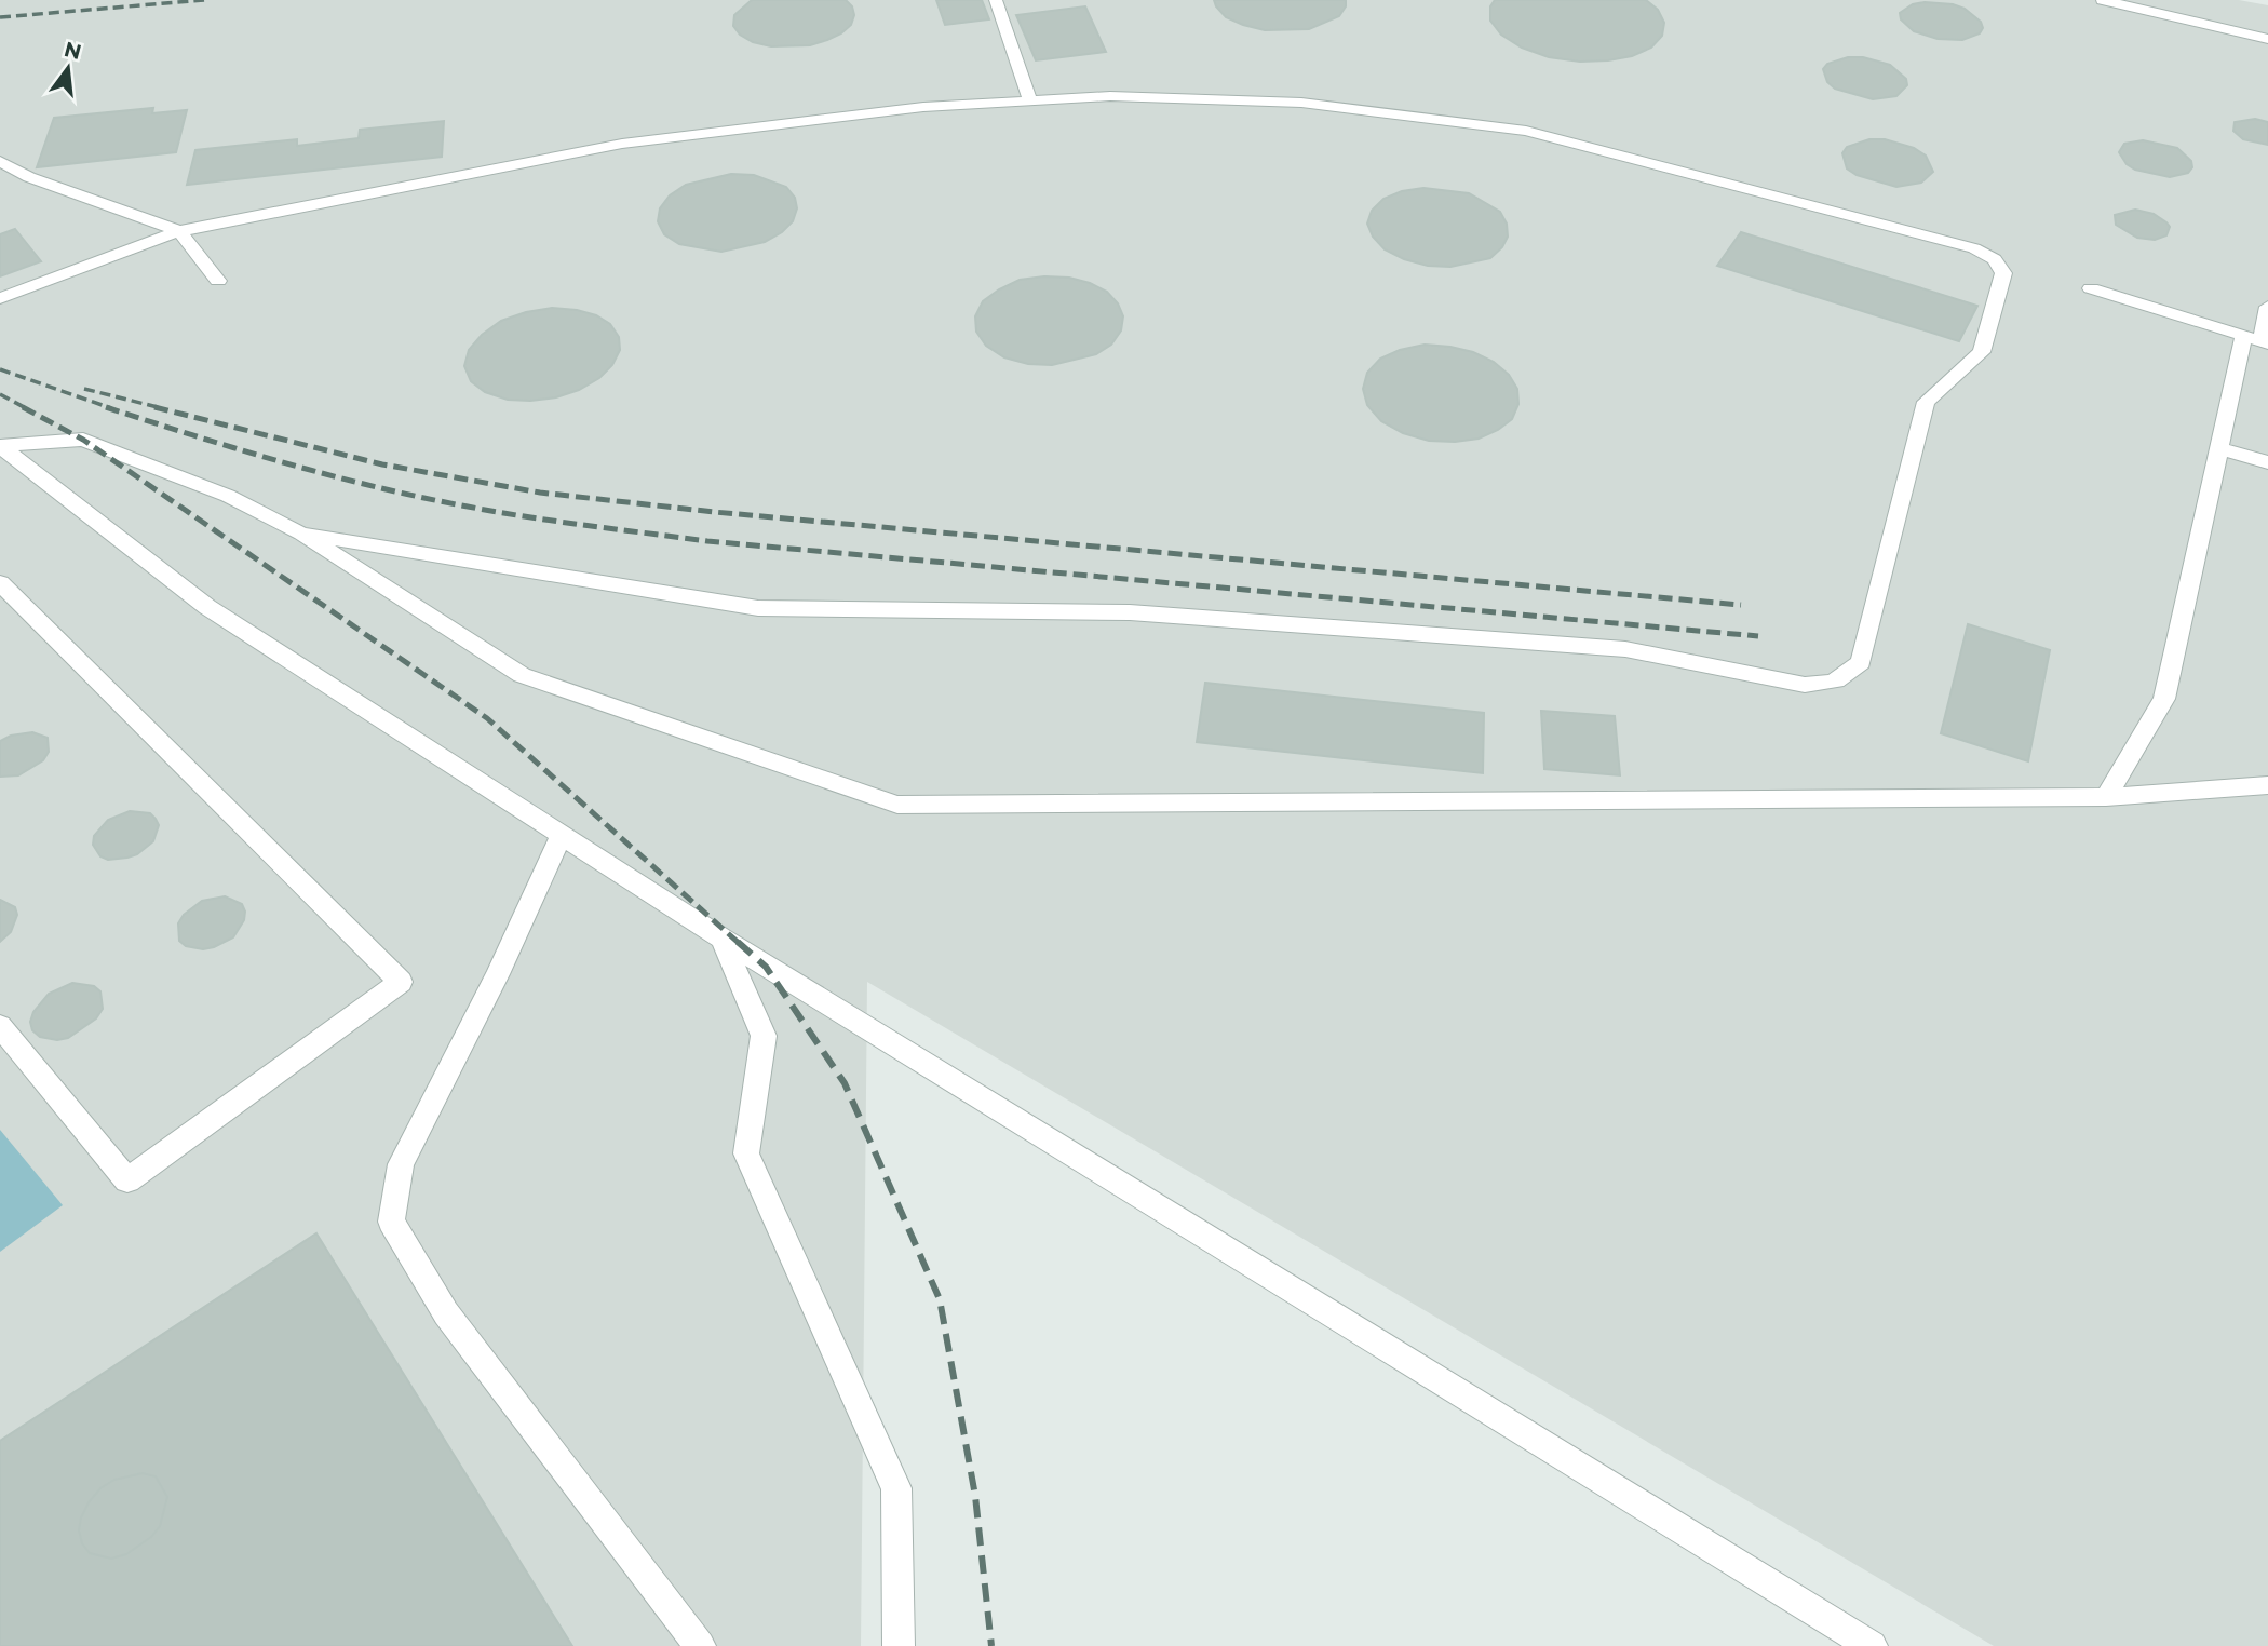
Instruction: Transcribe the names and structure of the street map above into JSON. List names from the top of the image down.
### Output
{
  "north": "top"
}
